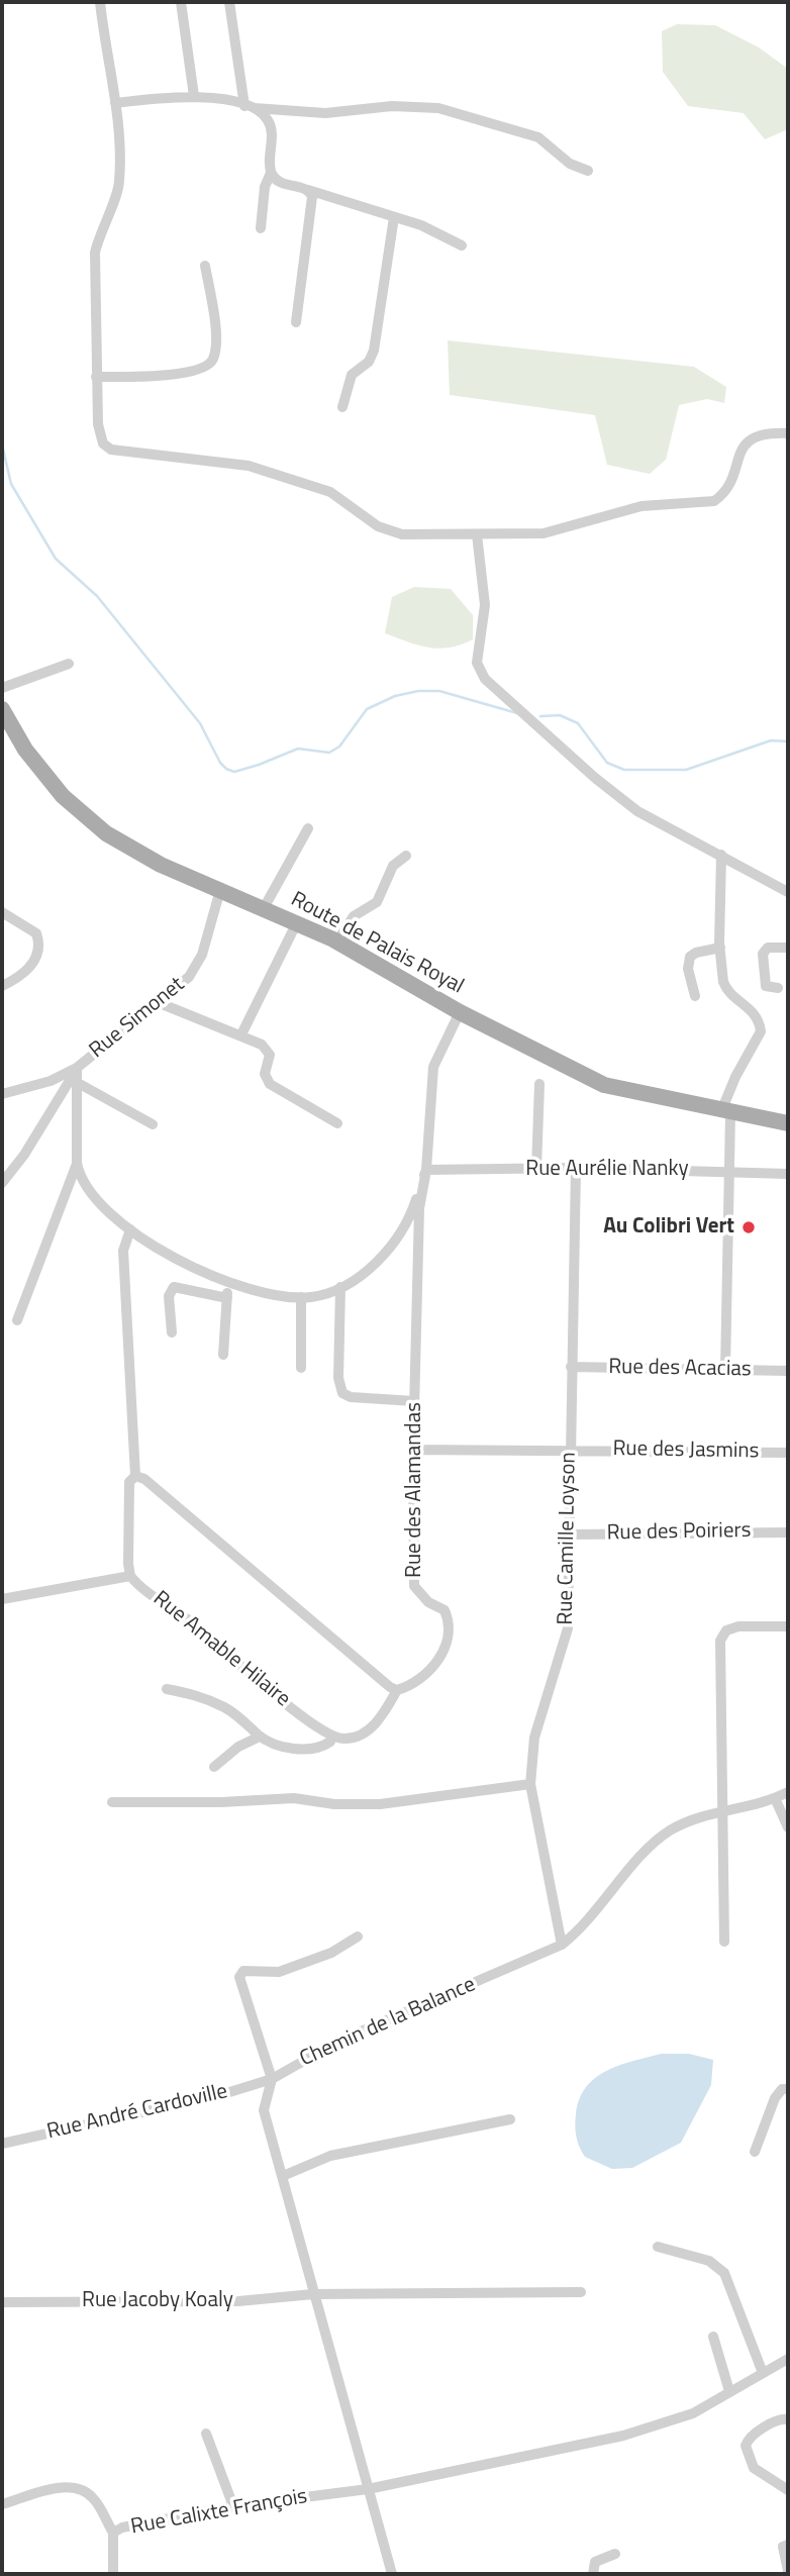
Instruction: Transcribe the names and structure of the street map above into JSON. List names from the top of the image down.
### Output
{
  "streets": {
    "main road": ["Route de Palais Royal"],
    "street": [
      "Rue Simonet",
      "Rue Aurélie Nanky",
      "Rue des Acacias",
      "Rue des Jasmins",
      "Rue des Alamandas",
      "Rue des Poiriers",
      "Rue Camille Loyson",
      "Rue Amable Hilaire",
      "Chemin de la Balance",
      "Rue André Cardoville",
      "Rue Jacoby Koaly",
      "Rue Calixte François"
    ]
  },
  "crossings": [
    ["Route de Palais Royal", "Rue Simonet"],
    ["Route de Palais Royal", "Rue des Alamandas"],
    ["Rue Aurélie Nanky", "Rue des Alamandas"],
    ["Rue Aurélie Nanky", "Rue Camille Loyson"],
    ["Rue des Acacias", "Rue Camille Loyson"],
    ["Rue des Jasmins", "Rue des Alamandas"],
    ["Rue des Jasmins", "Rue Camille Loyson"],
    ["Rue des Poiriers", "Rue Camille Loyson"],
    ["Rue Camille Loyson", "Chemin de la Balance"],
    ["Chemin de la Balance", "Rue André Cardoville"]
  ],
  "places": ["Au Colibri Vert"]
}
